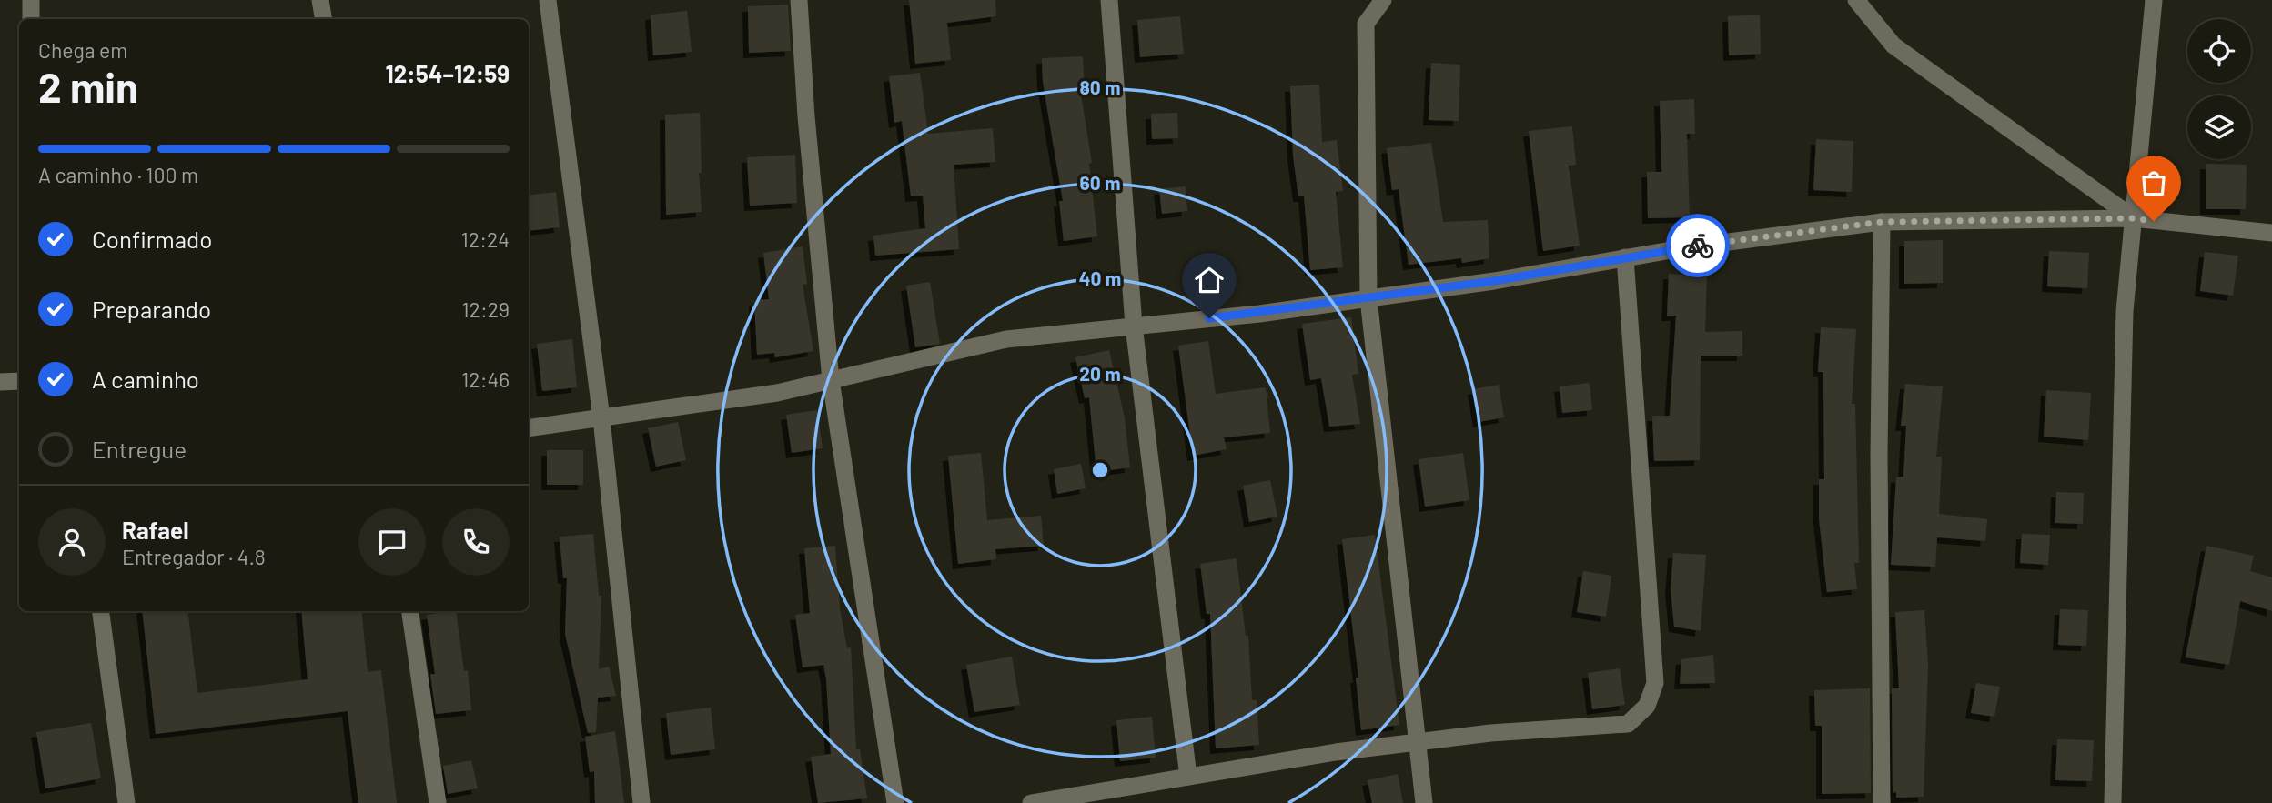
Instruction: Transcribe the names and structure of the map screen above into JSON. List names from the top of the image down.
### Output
{
  "page": {
    "heading": ["2 min", "Chega em", "12:54–12:59"],
    "panel": ["Rafael", "Entregador · 4.8"],
    "bar": "A caminho · 100 m",
    "list": [
      ["Confirmado", "12:24"],
      ["Preparando", "12:29"],
      ["A caminho", "12:46"],
      "Entregue"
    ]
  },
  "rings": [
    "80 m",
    "60 m",
    "40 m",
    "20 m"
  ]
}
